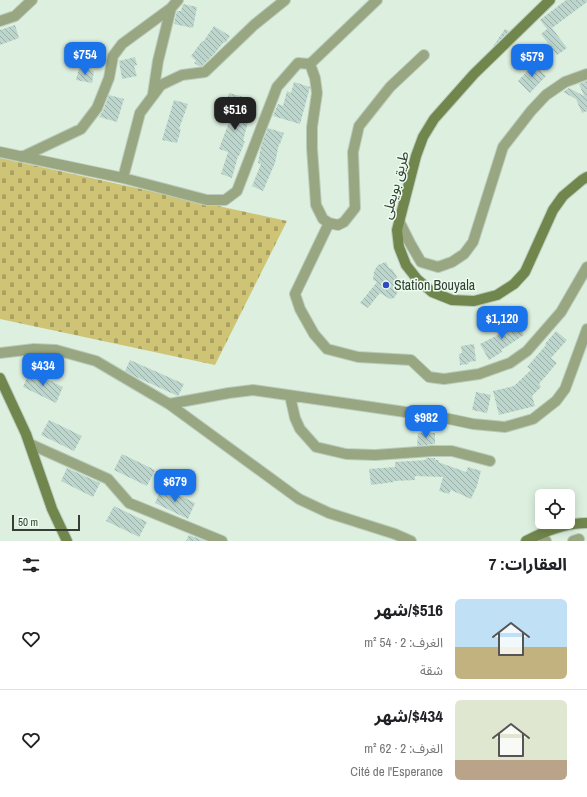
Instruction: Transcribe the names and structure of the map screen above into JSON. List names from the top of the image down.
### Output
{
  "streets": {
    "main road": ["طريق بويعلى"]
  },
  "places": ["Station Bouyala"],
  "scale_bar": "50 m",
  "page": {
    "price": [
      "$754",
      "$579",
      "$516",
      "$1,120",
      "$434",
      "$982",
      "$679"
    ],
    "scale": "50 m",
    "heading": "العقارات: 7",
    "list": [
      {
        "name": "$516/شهر",
        "note": "الغرف: 2 · 54 m² · شقة"
      },
      {
        "name": "$434/شهر",
        "note": "الغرف: 2 · 62 m² · Cité de l'Esperance"
      }
    ]
  }
}
